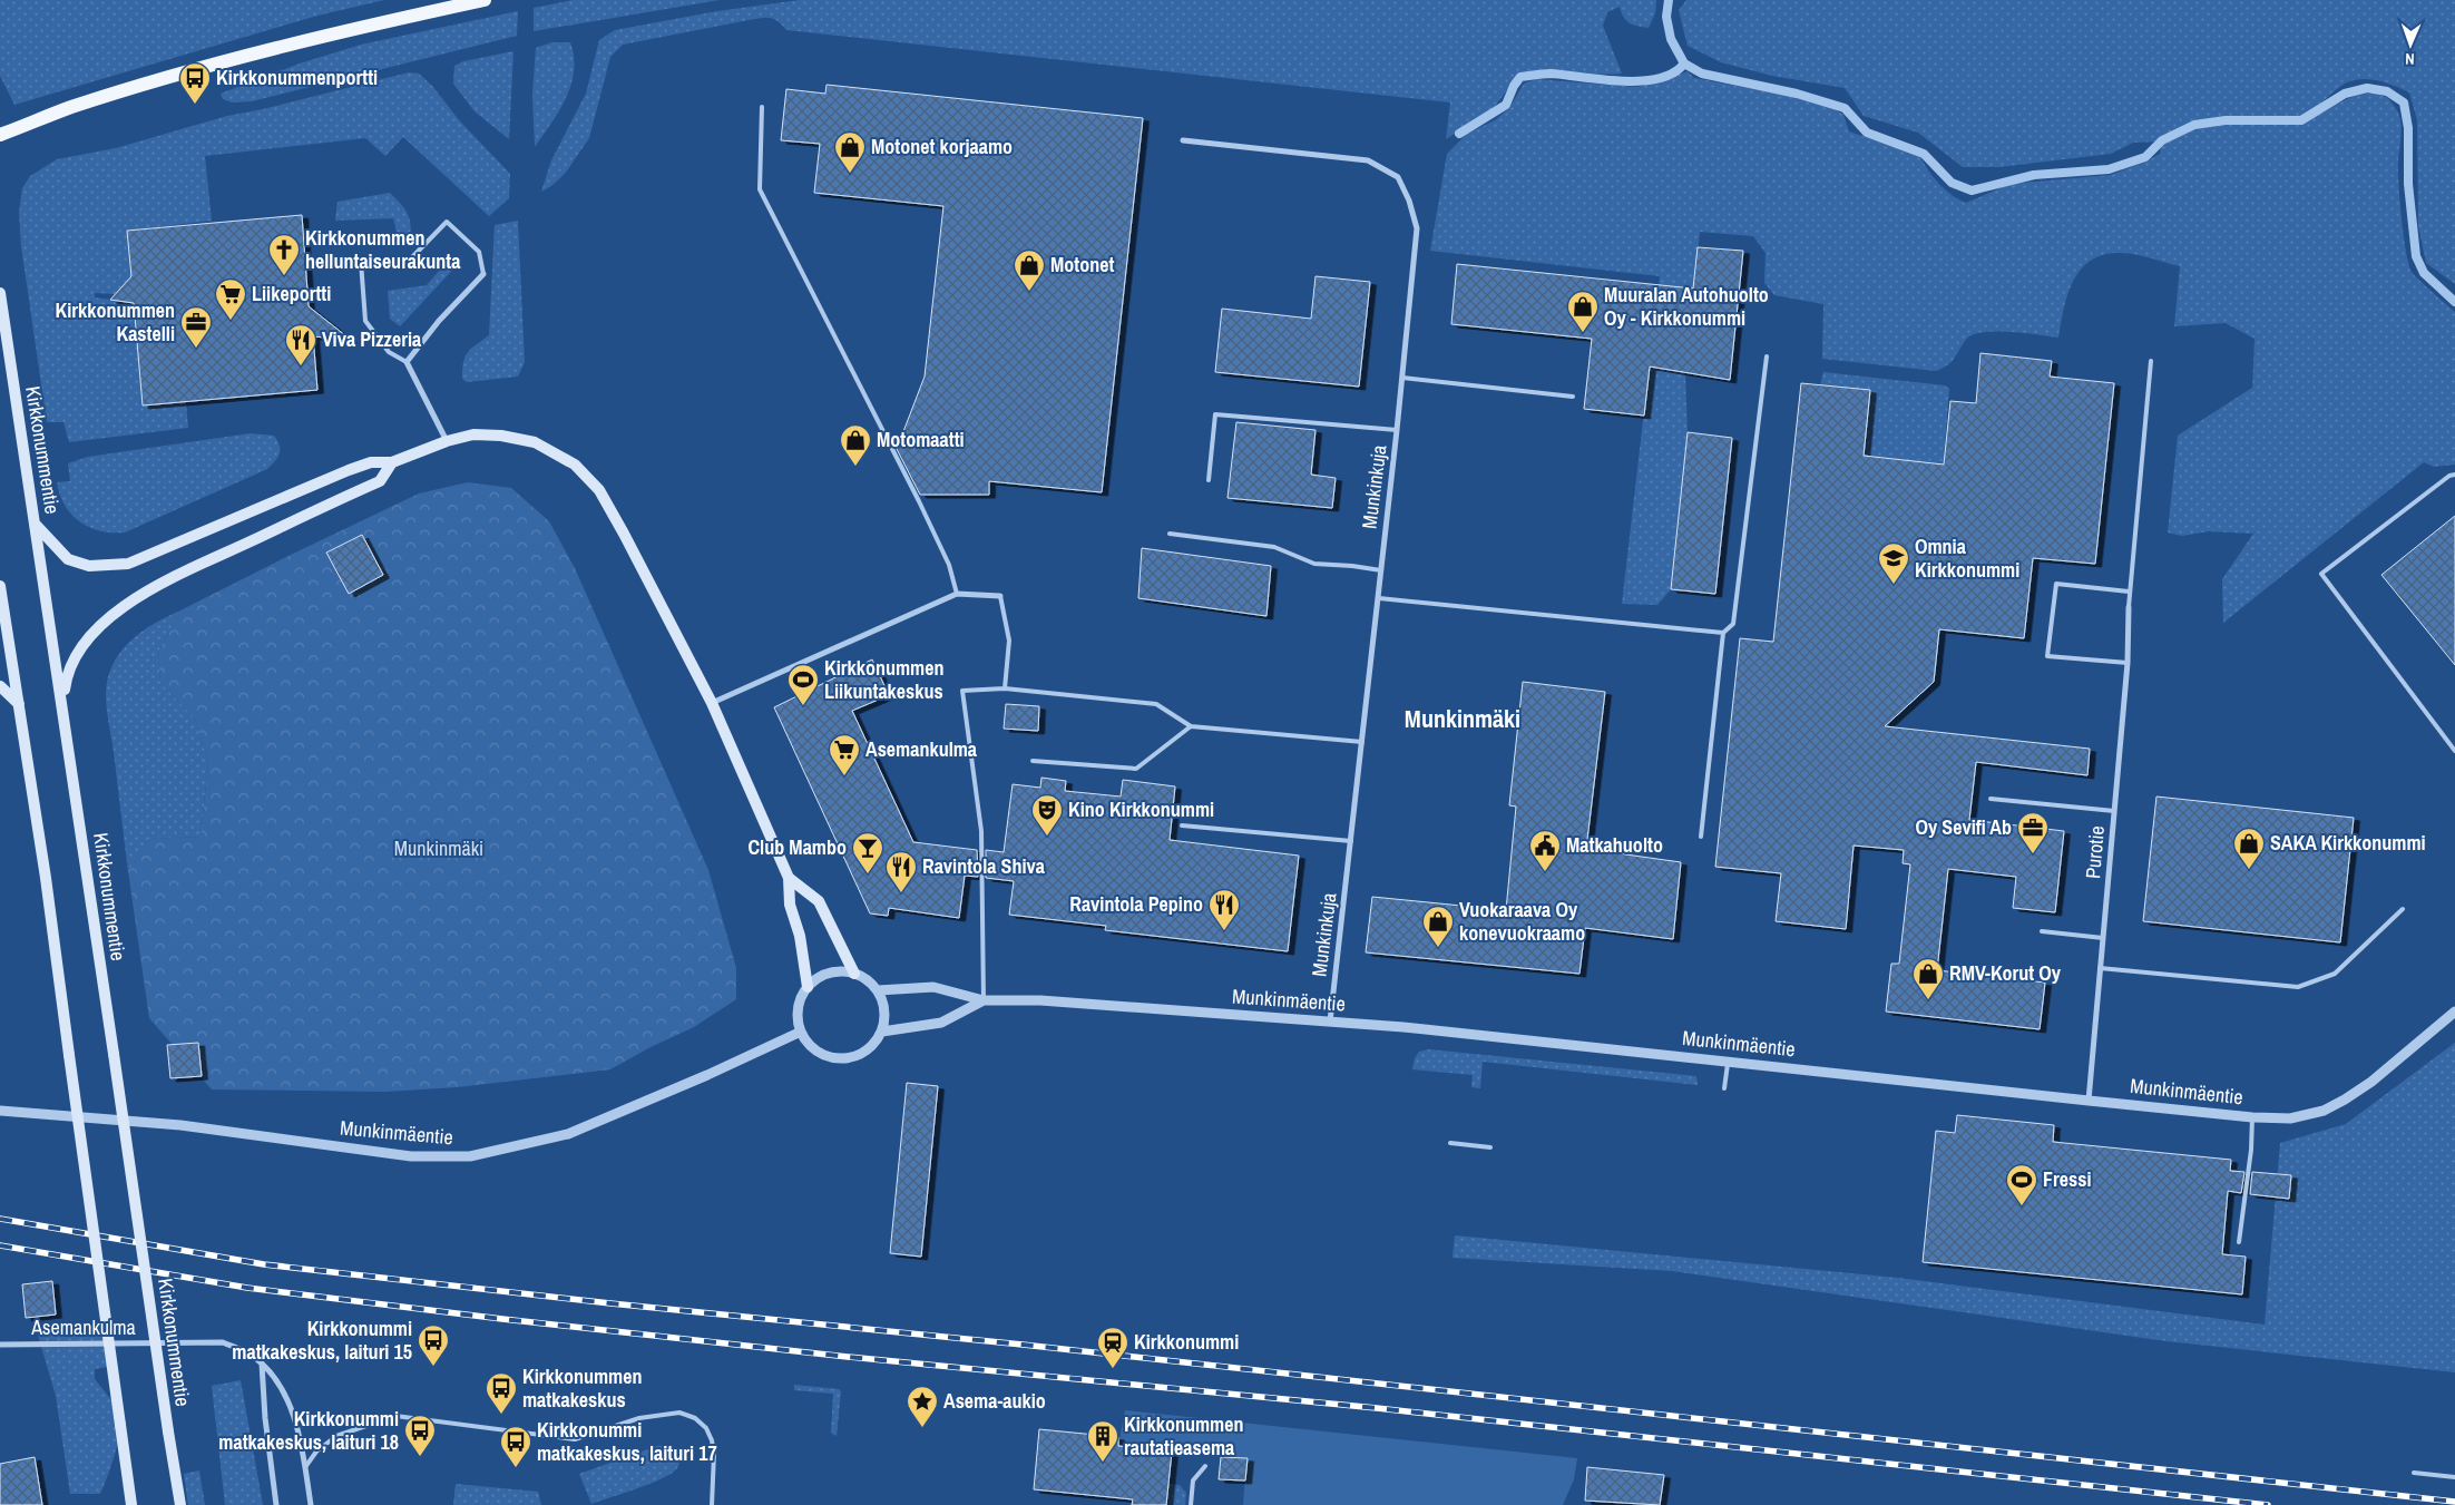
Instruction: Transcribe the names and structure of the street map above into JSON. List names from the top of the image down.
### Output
{
  "streets": {
    "main road": ["Kirkkonummentie"],
    "street": [
      "Munkinkuja",
      "Purotie",
      "Munkinmäentie",
      "Asemankulma"
    ]
  },
  "crossings": [
    ["Munkinkuja", "Munkinmäentie"],
    ["Purotie", "Munkinmäentie"]
  ],
  "districts": ["Munkinmäki"],
  "parks": ["Munkinmäki"],
  "places": {
    "bus stop": [
      "Kirkkonummenportti",
      "Kirkkonummi matkakeskus, laituri 15",
      "Kirkkonummen matkakeskus",
      "Kirkkonummi matkakeskus, laituri 18",
      "Kirkkonummi matkakeskus, laituri 17"
    ],
    "shop": [
      "Motonet korjaamo",
      "Motonet",
      "Muuralan Autohuolto Oy - Kirkkonummi",
      "Motomaatti",
      "SAKA Kirkkonummi",
      "Vuokaraava Oy konevuokraamo",
      "RMV-Korut Oy"
    ],
    "church": ["Kirkkonummen helluntaiseurakunta"],
    "supermarket": ["Liikeportti", "Asemankulma"],
    "office": ["Kirkkonummen Kastelli", "Oy Sevifi Ab"],
    "restaurant": ["Viva Pizzeria", "Ravintola Shiva", "Ravintola Pepino"],
    "school or university": ["Omnia Kirkkonummi"],
    "sports": ["Kirkkonummen Liikuntakeskus", "Fressi"],
    "theatre": ["Kino Kirkkonummi"],
    "public building": ["Matkahuolto"],
    "bar": ["Club Mambo"],
    "station": ["Kirkkonummi"],
    "place": ["Asema-aukio"],
    "building": ["Kirkkonummen rautatieasema"]
  },
  "north": "bottom"
}
